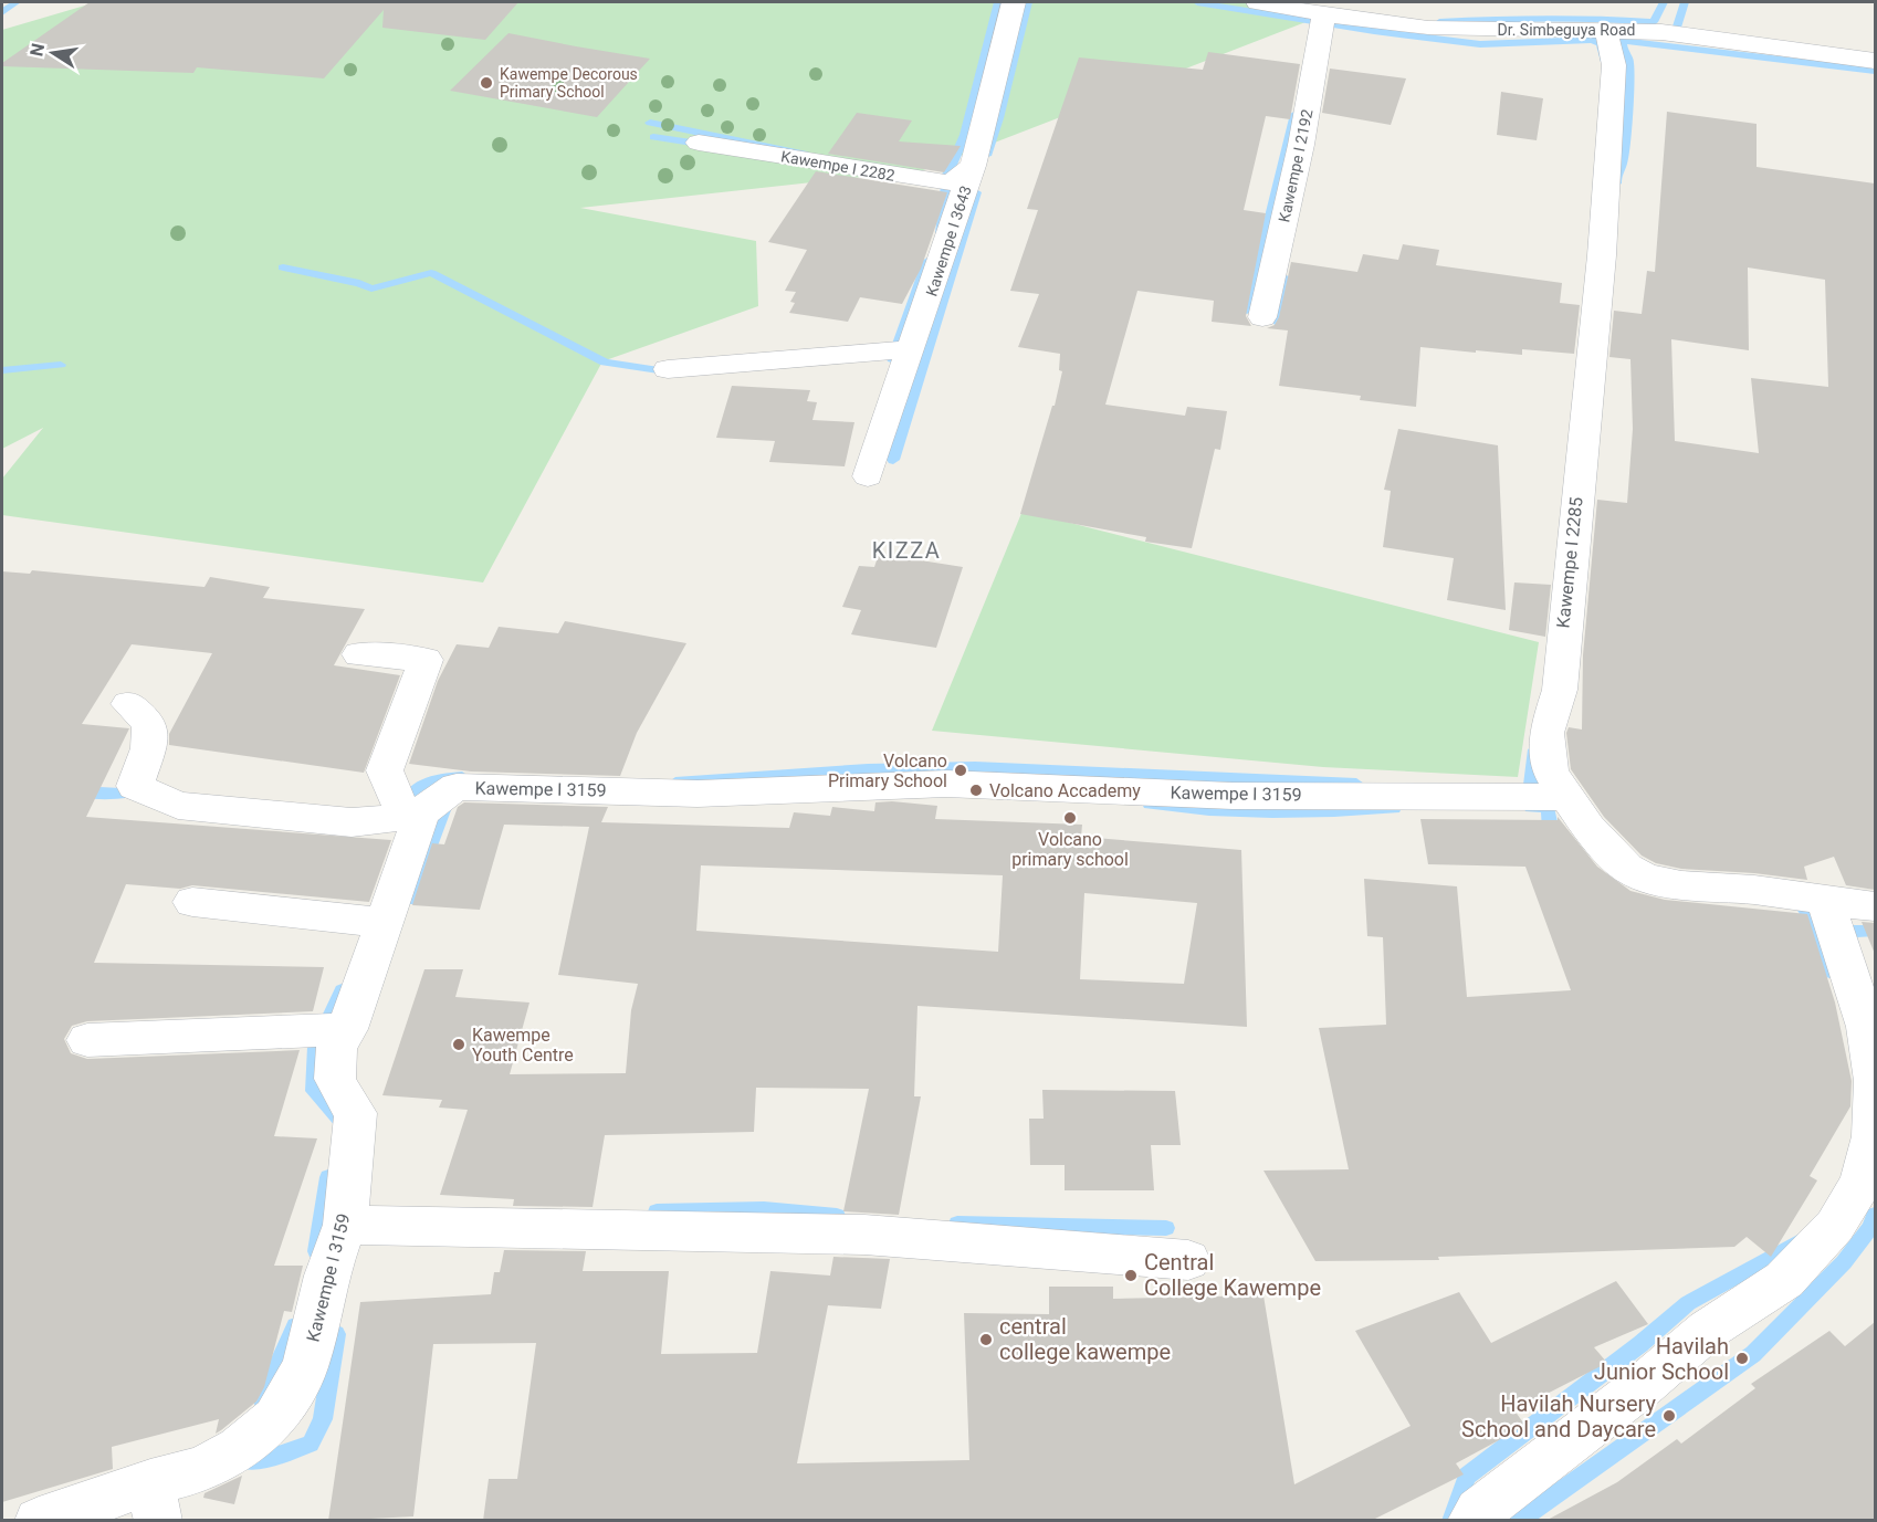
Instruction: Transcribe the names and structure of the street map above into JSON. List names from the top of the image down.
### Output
{
  "streets": {
    "street": [
      "Dr. Simbeguya Road",
      "Kawempe I 2282",
      "Kawempe I 2192",
      "Kawempe I 3643",
      "Kawempe I 2285",
      "Kawempe I 3159"
    ]
  },
  "crossings": [
    ["Dr. Simbeguya Road", "Kawempe I 2192"],
    ["Dr. Simbeguya Road", "Kawempe I 2285"],
    ["Kawempe I 2282", "Kawempe I 3643"],
    ["Kawempe I 2285", "Kawempe I 3159"]
  ],
  "districts": ["KIZZA"],
  "places": [
    "Kawempe Decorous Primary School",
    "Volcano Primary School",
    "Volcano Accademy",
    "Volcano primary school",
    "Kawempe Youth Centre",
    "Central College Kawempe",
    "central college kawempe",
    "Havilah Junior School",
    "Havilah Nursery School and Daycare"
  ],
  "north": "left"
}
